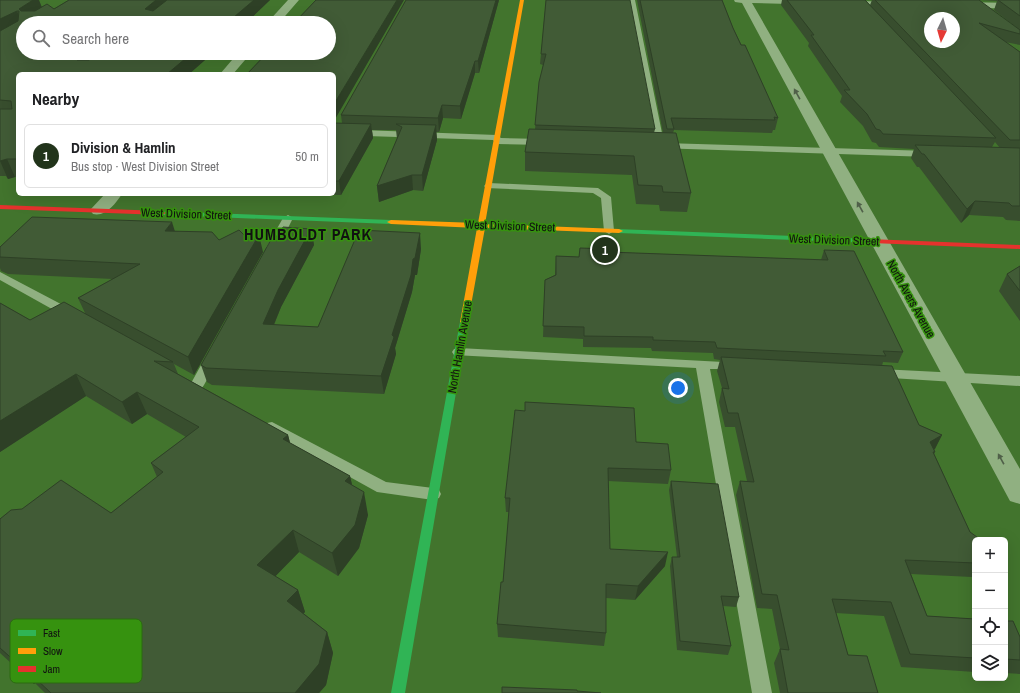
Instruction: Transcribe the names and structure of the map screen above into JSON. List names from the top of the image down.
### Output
{
  "streets": {
    "street": ["West Division Street", "North Avers Avenue", "North Hamlin Avenue"]
  },
  "crossings": [
    ["West Division Street", "North Avers Avenue"],
    ["West Division Street", "North Hamlin Avenue"]
  ],
  "one_way": ["North Avers Avenue"],
  "districts": ["HUMBOLDT PARK"],
  "legend": ["Fast", "Slow", "Jam"],
  "north": "bottom",
  "page": {
    "search": "Search here",
    "heading": "Nearby",
    "list": [
      {
        "mark": "1",
        "name": "Division & Hamlin",
        "note": "Bus stop · West Division Street",
        "value": "50 m"
      }
    ],
    "pins": "1",
    "map_buttons": ["+", "−"]
  }
}
